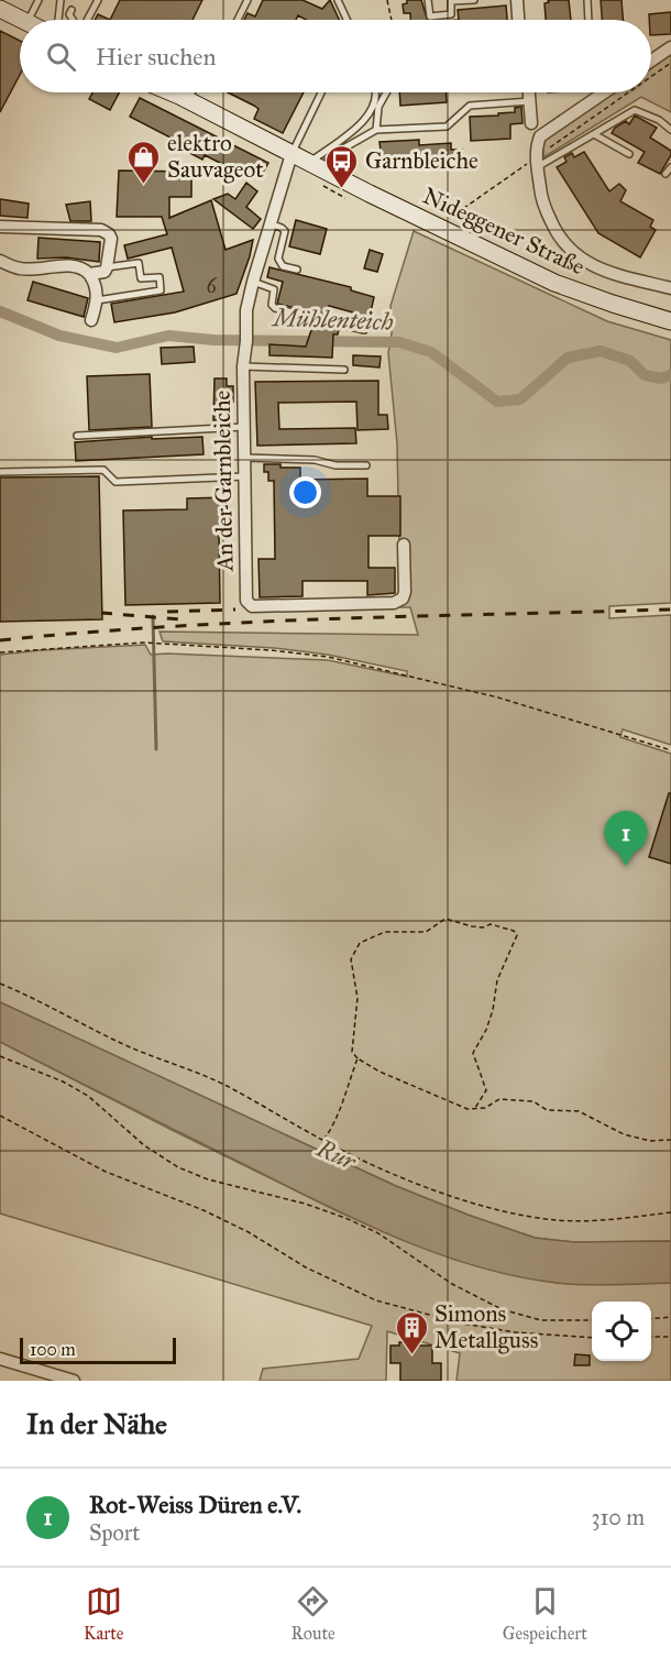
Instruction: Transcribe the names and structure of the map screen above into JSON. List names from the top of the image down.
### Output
{
  "streets": {
    "main road": ["Nideggener Straße"],
    "street": ["An der Garnbleiche"]
  },
  "crossings": [
    ["Nideggener Straße", "An der Garnbleiche"]
  ],
  "water": ["Mühlenteich", "Rur"],
  "places": {
    "shop": ["elektro Sauvageot"],
    "bus stop": ["Garnbleiche"],
    "building": ["Simons Metallguss"]
  },
  "house_numbers": ["6"],
  "scale_bar": "100 m",
  "page": {
    "search": "Hier suchen",
    "pins": "1",
    "scale": "100 m",
    "heading": "In der Nähe",
    "list": [
      {
        "mark": "1",
        "name": "Rot-Weiss Düren e.V.",
        "note": "Sport",
        "value": "310 m"
      }
    ],
    "nav": ["Karte", "Route", "Gespeichert"]
  }
}
